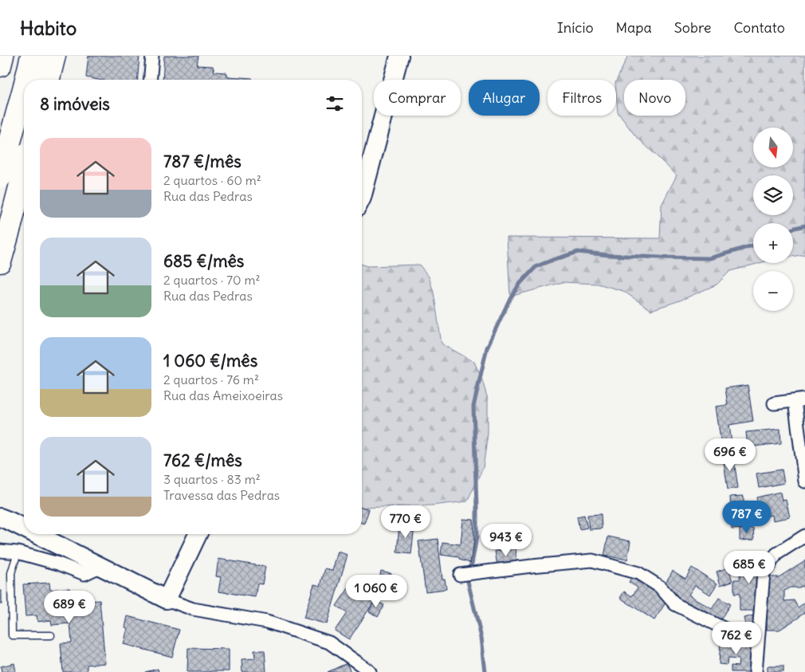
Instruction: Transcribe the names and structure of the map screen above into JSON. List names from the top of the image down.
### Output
{
  "north": "bottom",
  "page": {
    "header": "Habito",
    "nav": [
      "Início",
      "Mapa",
      "Sobre",
      "Contato"
    ],
    "chip": [
      "Comprar",
      "Alugar",
      "Filtros",
      "Novo"
    ],
    "heading": "8 imóveis",
    "map_buttons": ["+", "−"],
    "list": [
      {
        "name": "787 €/mês",
        "note": "2 quartos · 60 m² · Rua das Pedras"
      },
      {
        "name": "685 €/mês",
        "note": "2 quartos · 70 m² · Rua das Pedras"
      },
      {
        "name": "1 060 €/mês",
        "note": "2 quartos · 76 m² · Rua das Ameixoeiras"
      },
      {
        "name": "762 €/mês",
        "note": "3 quartos · 83 m² · Travessa das Pedras"
      }
    ],
    "price": [
      "696 €",
      "787 €",
      "770 €",
      "943 €",
      "685 €",
      "1 060 €",
      "689 €",
      "762 €"
    ]
  }
}
